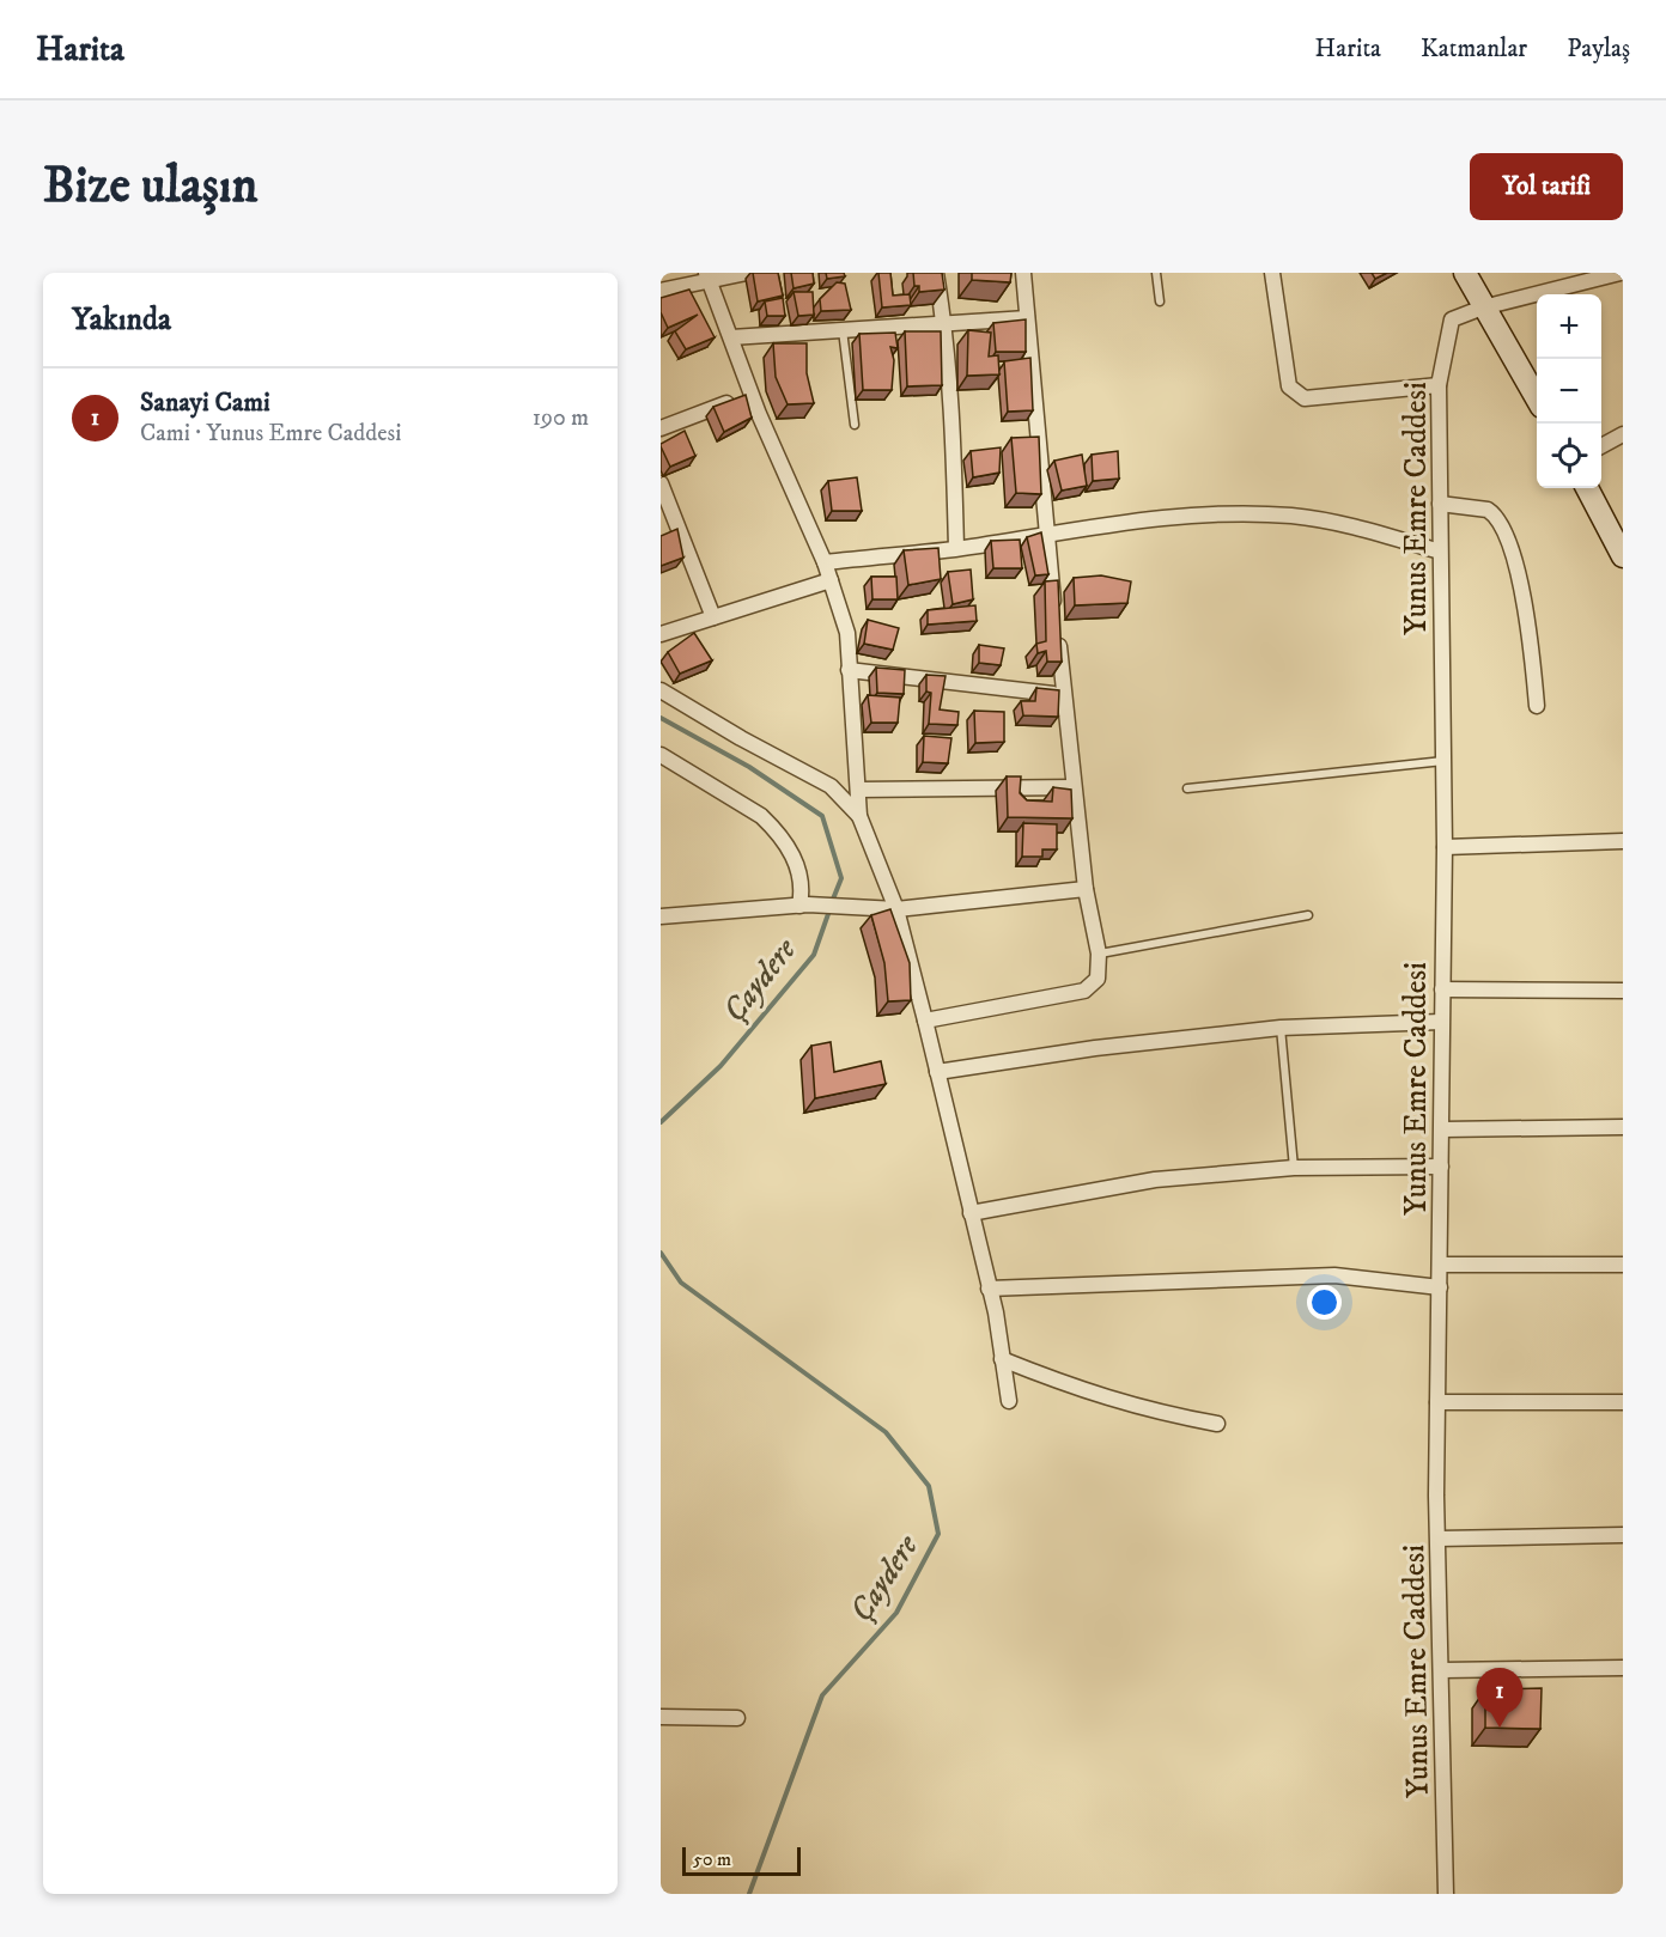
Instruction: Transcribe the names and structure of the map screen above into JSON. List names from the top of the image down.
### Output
{
  "streets": {
    "street": ["Yunus Emre Caddesi"]
  },
  "water": ["Çaydere"],
  "scale_bar": "50 m",
  "page": {
    "header": "Harita",
    "nav": ["Harita", "Katmanlar", "Paylaş"],
    "buttons": "Yol tarifi",
    "title": "Bize ulaşın",
    "heading": "Yakında",
    "map_buttons": ["+", "−"],
    "list": [
      {
        "mark": "1",
        "name": "Sanayi Cami",
        "note": "Cami · Yunus Emre Caddesi",
        "value": "190 m"
      }
    ],
    "pins": "1",
    "scale": "50 m"
  }
}
